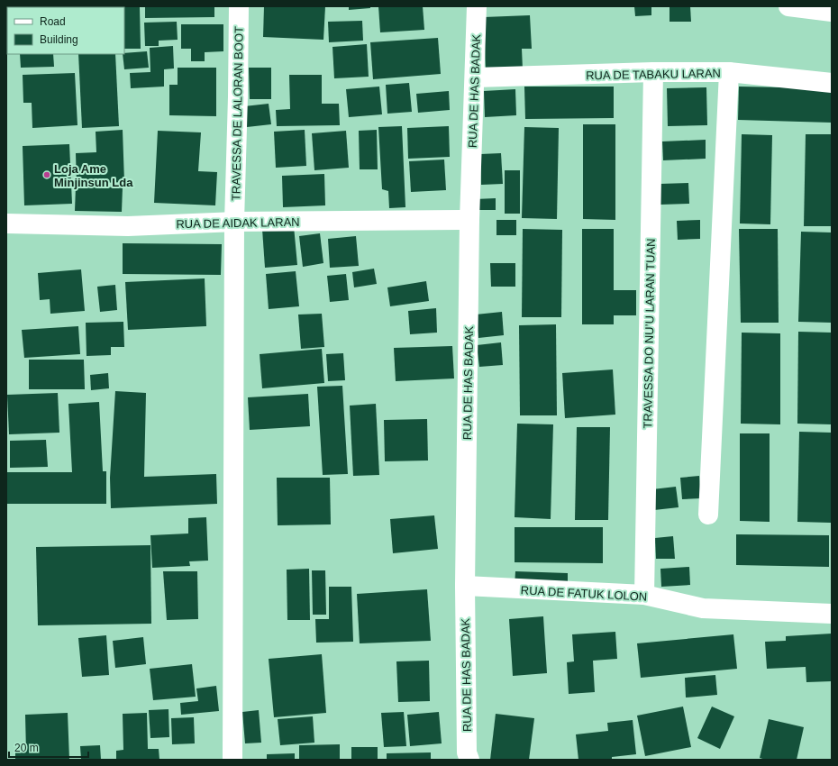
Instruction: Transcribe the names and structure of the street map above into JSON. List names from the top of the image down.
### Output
{
  "streets": {
    "street": [
      "RUA DE TABAKU LARAN",
      "RUA DE HAS BADAK",
      "TRAVESSA DE LALORAN BOOT",
      "RUA DE AIDAK LARAN",
      "TRAVESSA DO NU’U LARAN TUAN",
      "RUA DE FATUK LOLON"
    ]
  },
  "crossings": [
    ["RUA DE TABAKU LARAN", "RUA DE HAS BADAK"],
    ["RUA DE TABAKU LARAN", "TRAVESSA DO NU’U LARAN TUAN"],
    ["RUA DE HAS BADAK", "RUA DE AIDAK LARAN"],
    ["RUA DE HAS BADAK", "RUA DE FATUK LOLON"],
    ["TRAVESSA DE LALORAN BOOT", "RUA DE AIDAK LARAN"],
    ["TRAVESSA DO NU’U LARAN TUAN", "RUA DE FATUK LOLON"]
  ],
  "places": ["Loja Ame Minjinsun Lda"],
  "legend": ["Road", "Building"],
  "scale_bar": "20 m"
}
